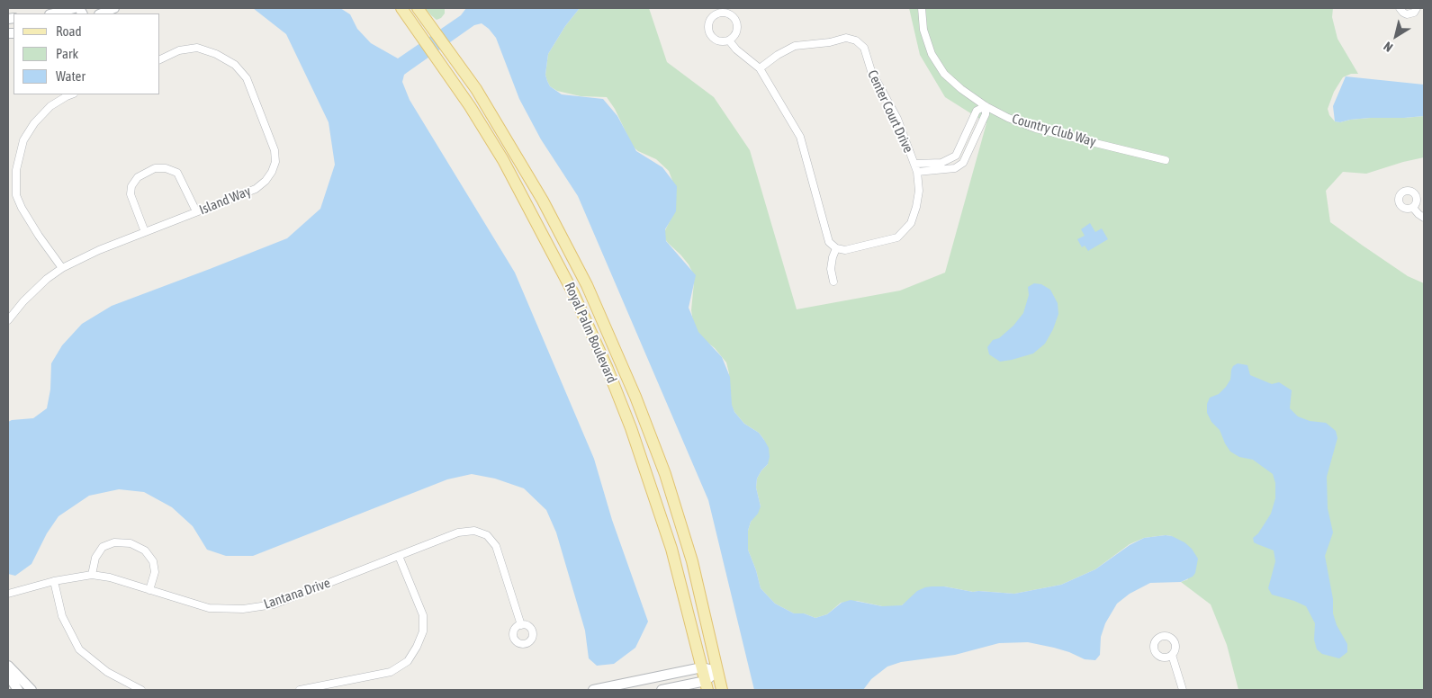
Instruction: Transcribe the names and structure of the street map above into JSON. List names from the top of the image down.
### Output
{
  "streets": {
    "main road": ["Royal Palm Boulevard"],
    "street": [
      "Center Court Drive",
      "Country Club Way",
      "Island Way",
      "Lantana Drive"
    ]
  },
  "legend": ["Road", "Park", "Water"],
  "north": "bottom left"
}
